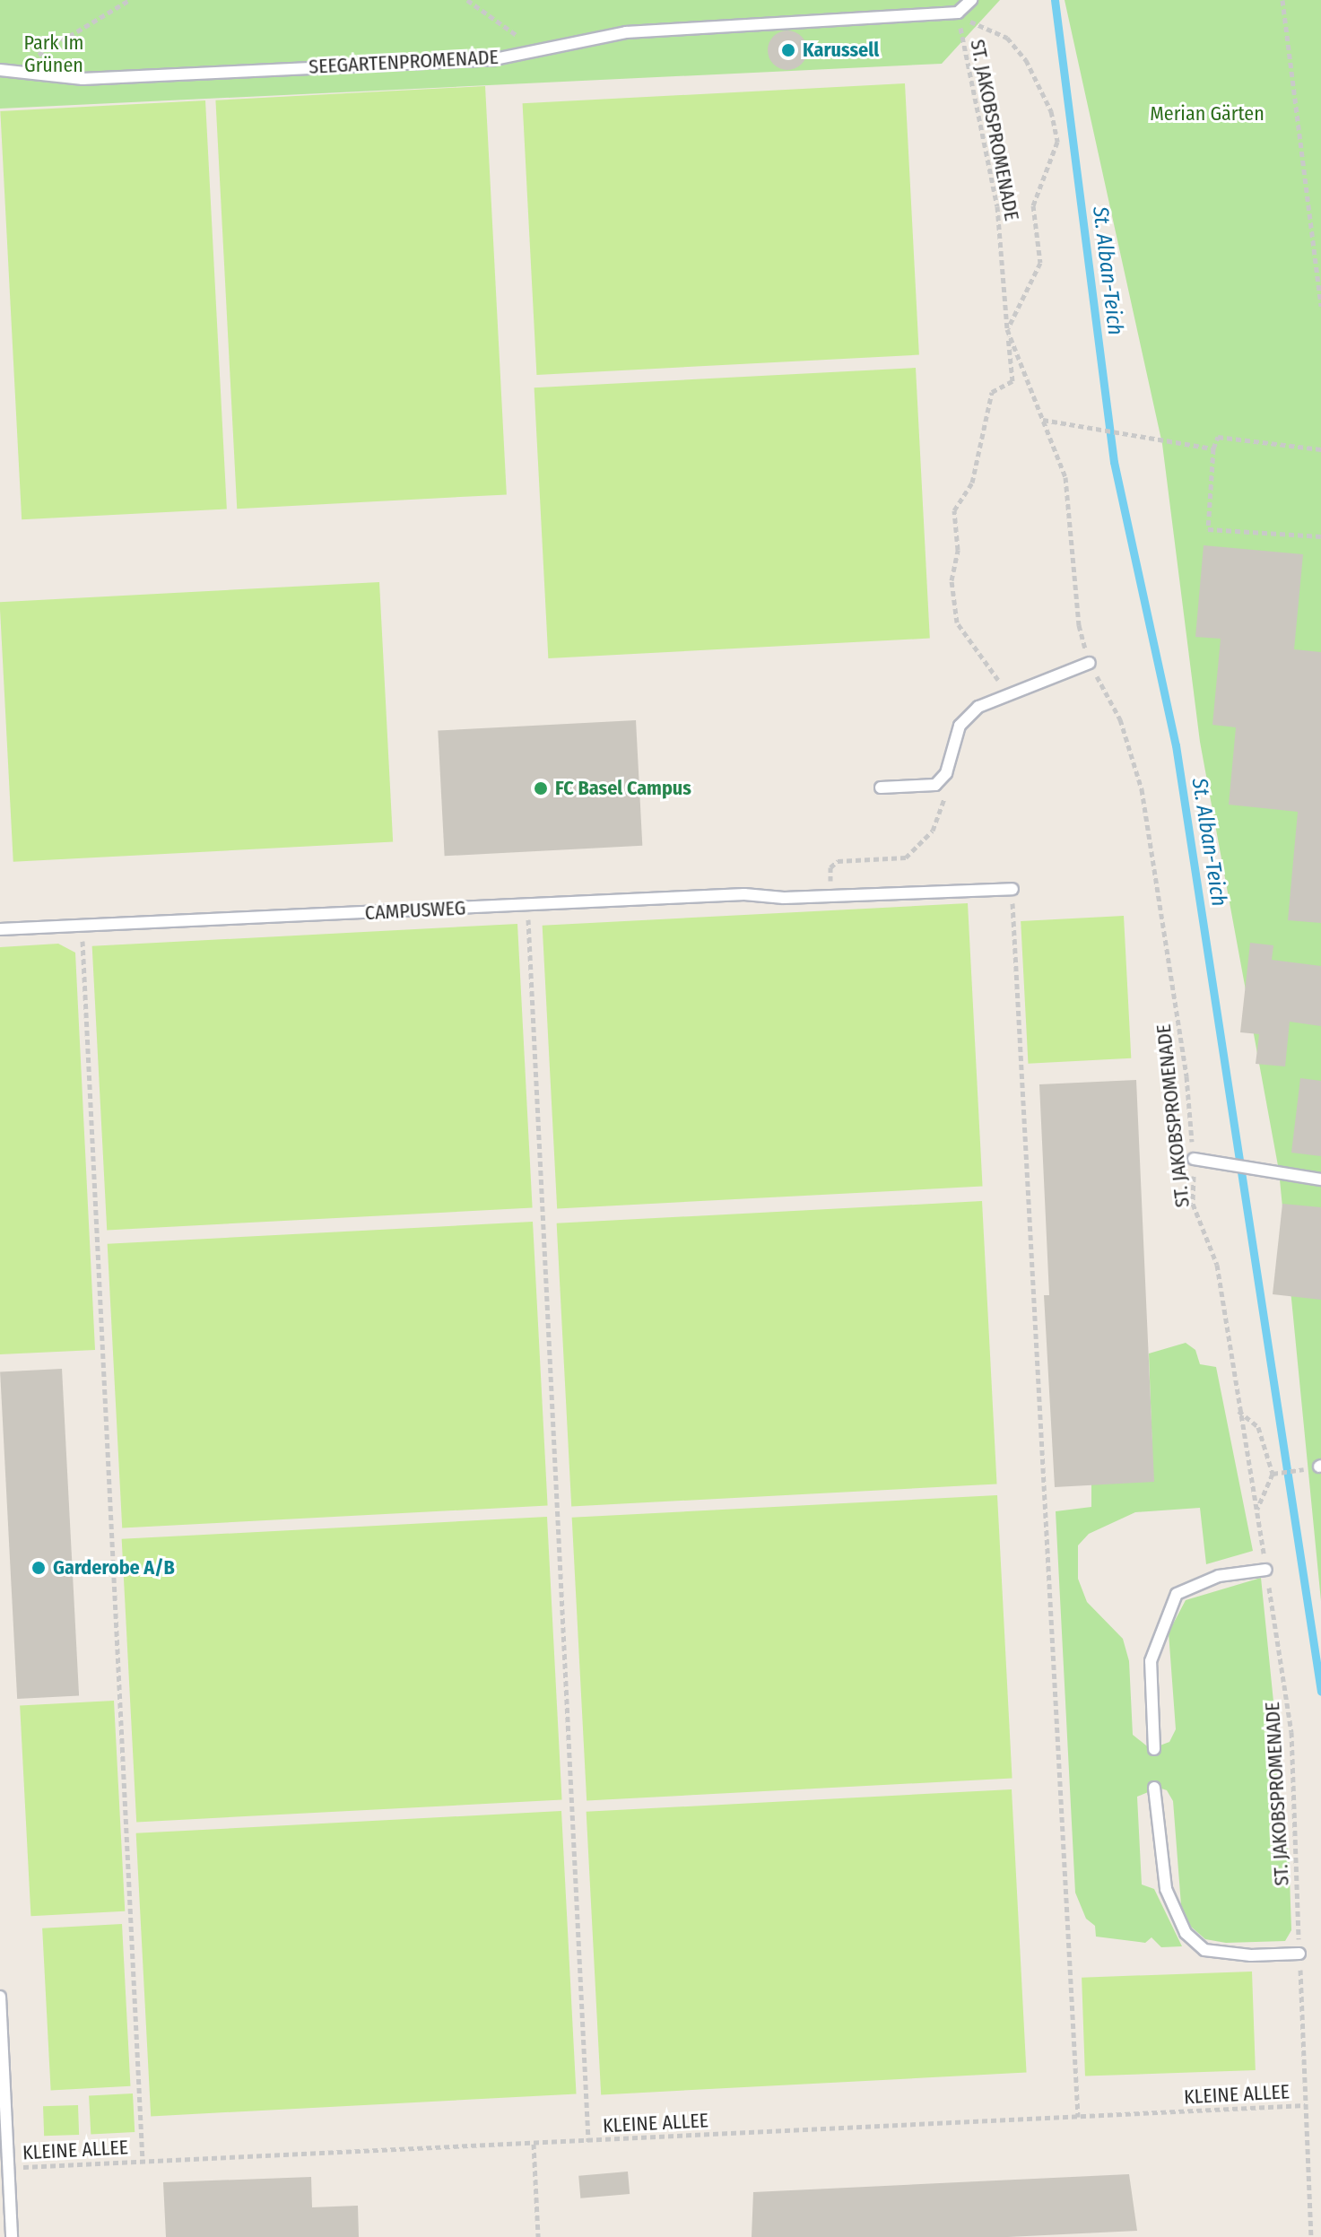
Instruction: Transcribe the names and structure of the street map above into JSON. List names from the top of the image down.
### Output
{
  "streets": {
    "lane": ["SEEGARTENPROMENADE", "CAMPUSWEG"],
    "path": ["ST. JAKOBSPROMENADE", "KLEINE ALLEE"]
  },
  "crossings": [
    ["SEEGARTENPROMENADE", "ST. JAKOBSPROMENADE"],
    ["ST. JAKOBSPROMENADE", "KLEINE ALLEE"]
  ],
  "water": ["St. Alban-Teich"],
  "parks": ["Park Im Grünen", "Merian Gärten"],
  "places": ["Karussell", "FC Basel Campus", "Garderobe A/B"]
}
